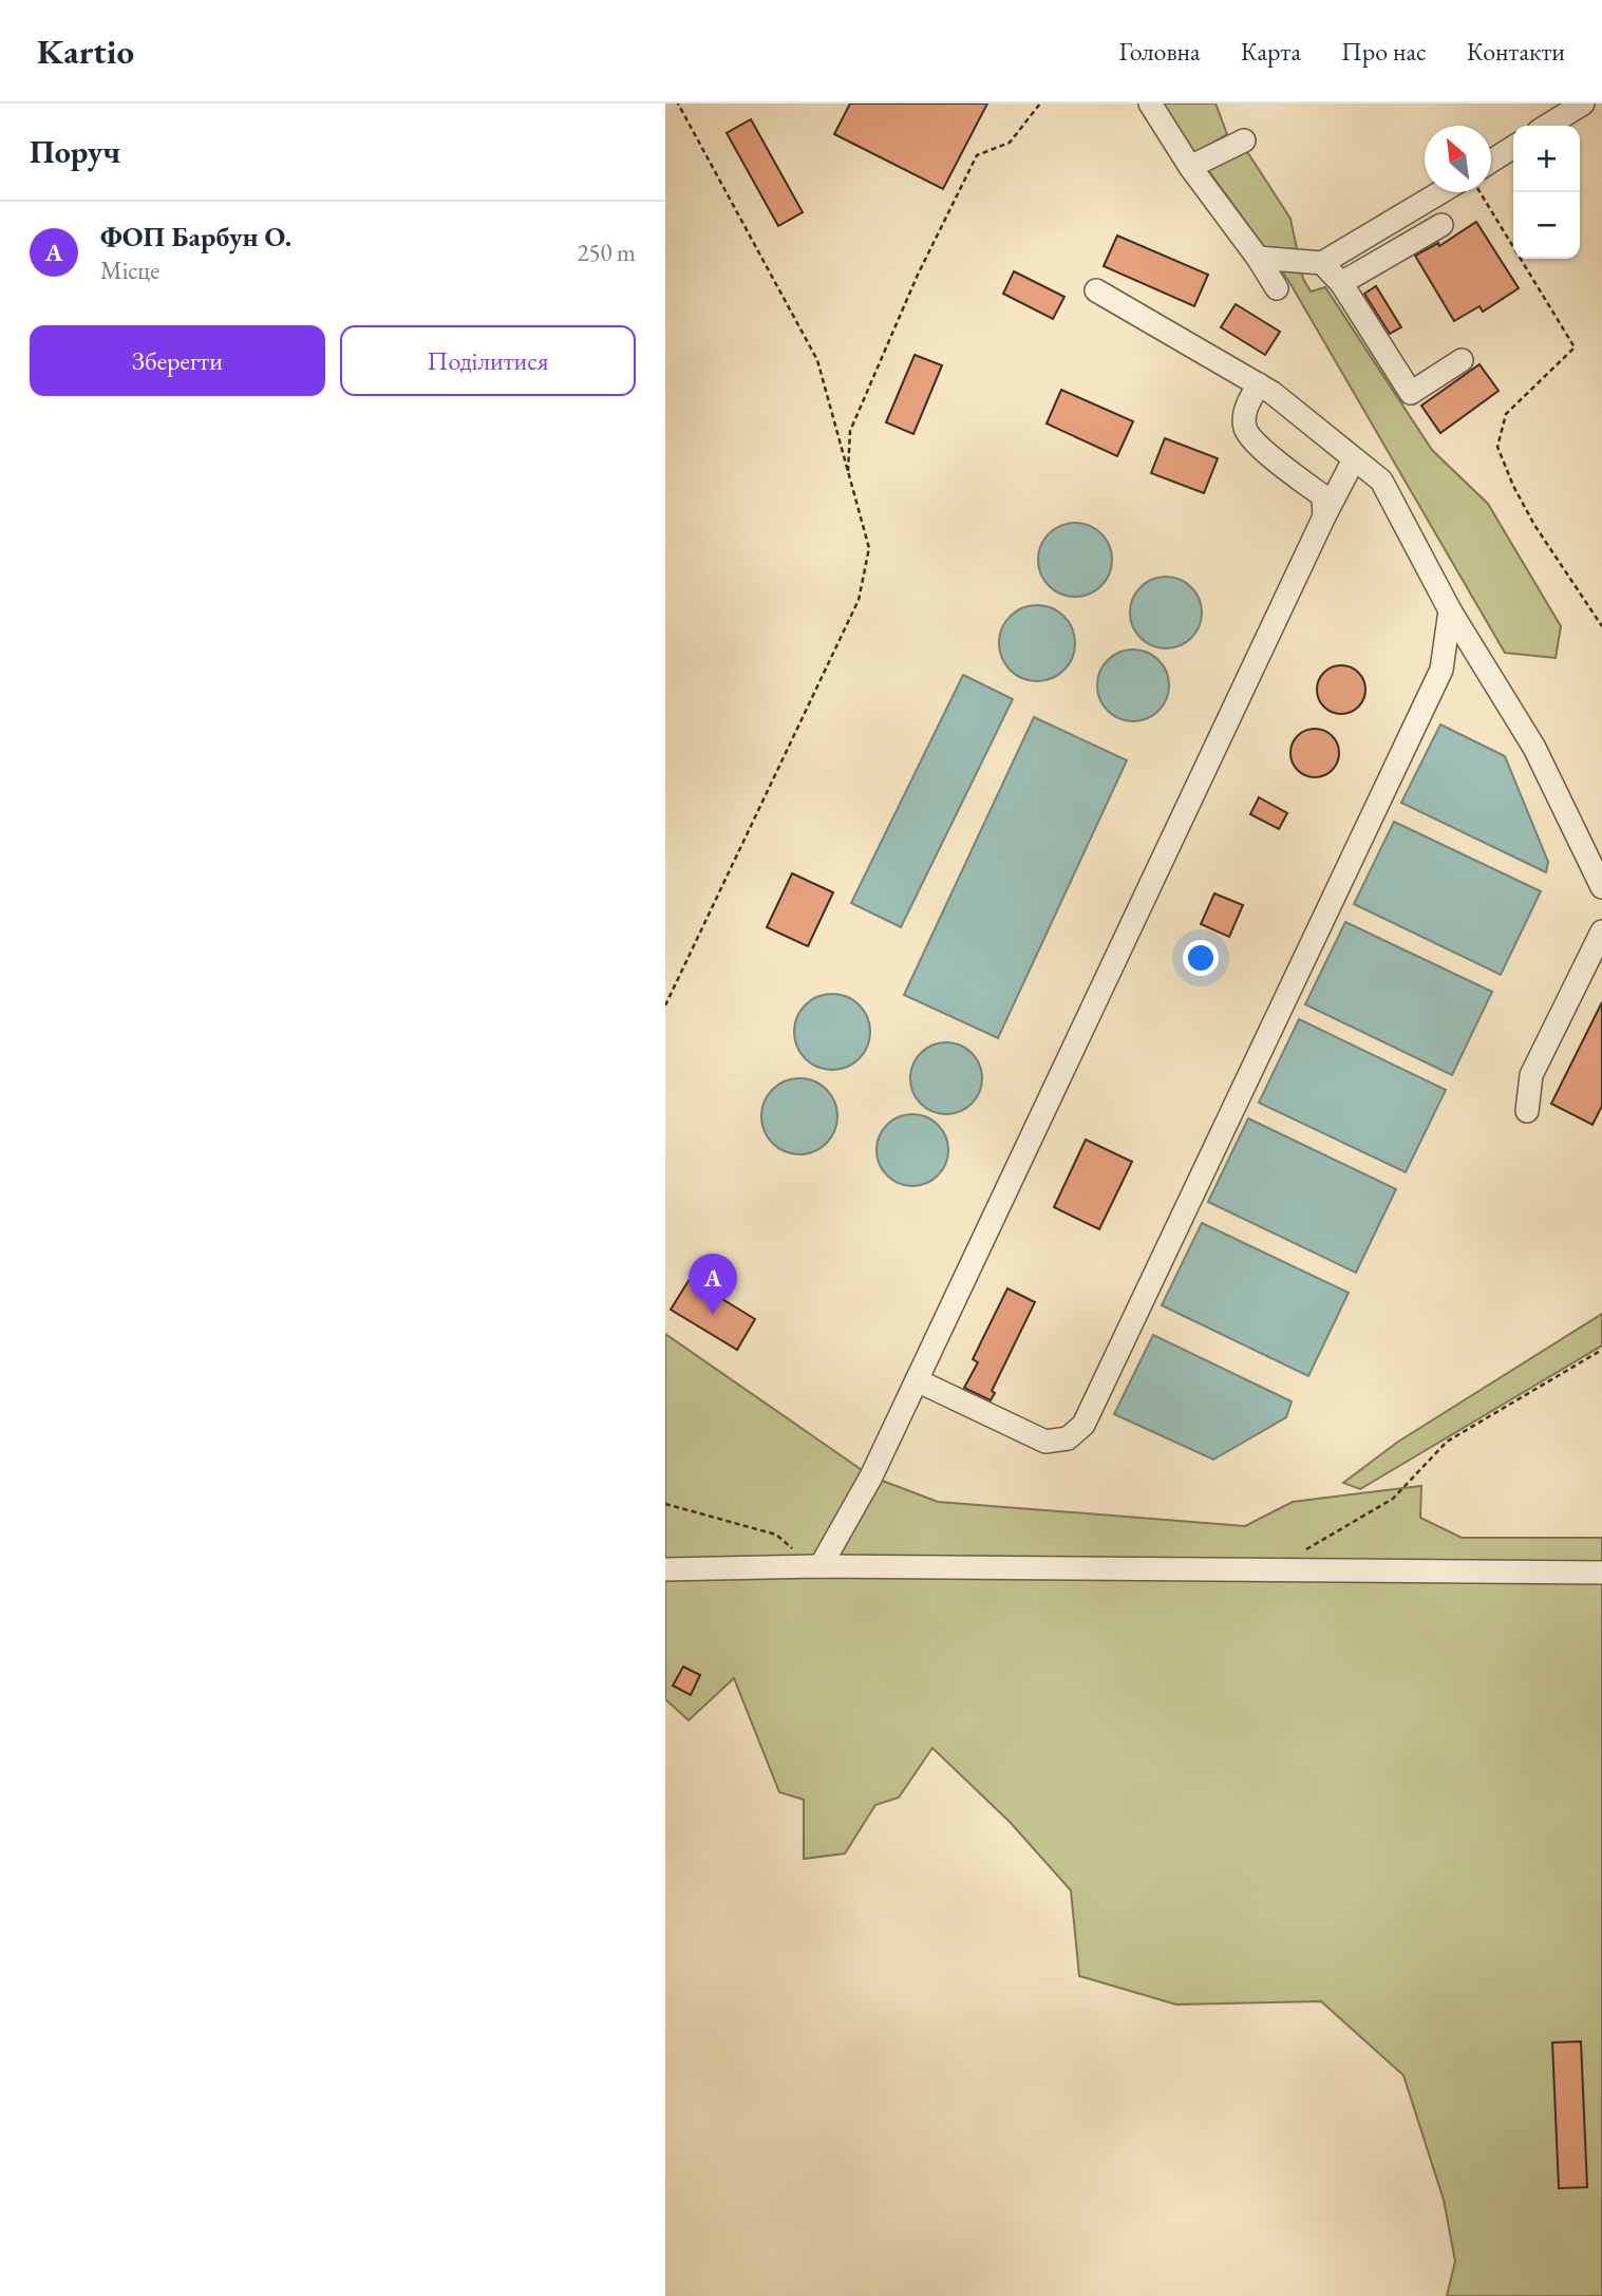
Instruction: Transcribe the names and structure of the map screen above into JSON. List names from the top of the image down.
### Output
{
  "north": "top left",
  "page": {
    "header": "Kartio",
    "nav": [
      "Головна",
      "Карта",
      "Про нас",
      "Контакти"
    ],
    "heading": "Поруч",
    "map_buttons": ["+", "−"],
    "list": [
      {
        "mark": "A",
        "name": "ФОП Барбун О.",
        "note": "Місце",
        "value": "250 m"
      }
    ],
    "buttons": ["Зберегти", "Поділитися"],
    "pins": "A"
  }
}
